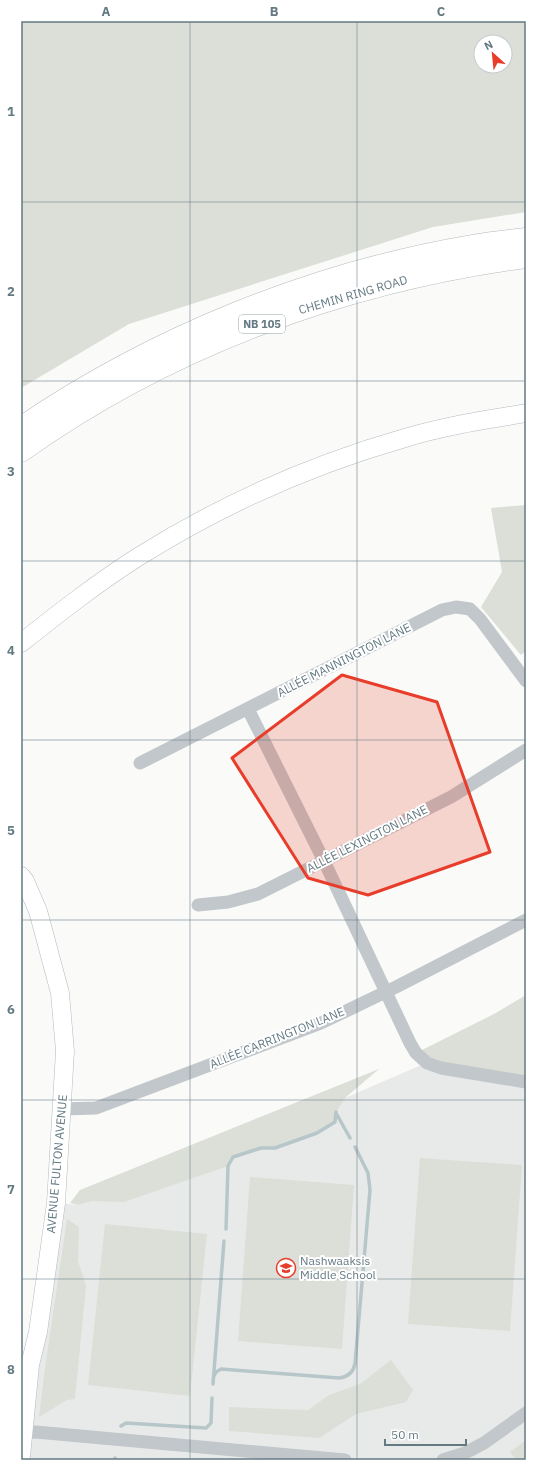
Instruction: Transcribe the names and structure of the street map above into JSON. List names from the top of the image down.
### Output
{
  "streets": {
    "highway": ["CHEMIN RING ROAD", "NB 105"],
    "street": [
      "ALLÉE MANNINGTON LANE",
      "ALLÉE LEXINGTON LANE",
      "ALLÉE CARRINGTON LANE",
      "AVENUE FULTON AVENUE"
    ]
  },
  "crossings": [
    ["ALLÉE CARRINGTON LANE", "AVENUE FULTON AVENUE"]
  ],
  "places": {
    "school or university": ["Nashwaaksis Middle School"]
  },
  "scale_bar": "50 m",
  "north": "top left",
  "grid": {
    "columns": ["A", "B", "C"],
    "rows": [
      "1",
      "2",
      "3",
      "4",
      "5",
      "6",
      "7",
      "8"
    ]
  }
}
